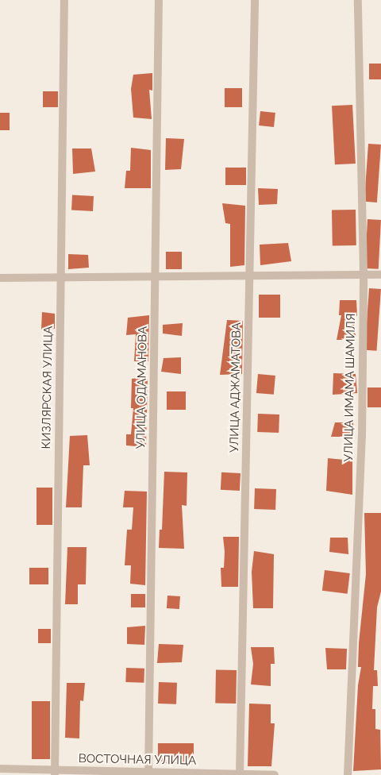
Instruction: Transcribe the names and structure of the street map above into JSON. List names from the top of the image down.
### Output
{
  "streets": {
    "street": [
      "КИЗЛЯРСКАЯ УЛИЦА",
      "УЛИЦА ОДАМАНОВА",
      "УЛИЦА АДЖАМАТОВА",
      "УЛИЦА ИМАМА ШАМИЛЯ",
      "ВОСТОЧНАЯ УЛИЦА"
    ]
  },
  "crossings": [
    ["КИЗЛЯРСКАЯ УЛИЦА", "ВОСТОЧНАЯ УЛИЦА"],
    ["УЛИЦА ОДАМАНОВА", "ВОСТОЧНАЯ УЛИЦА"],
    ["УЛИЦА АДЖАМАТОВА", "ВОСТОЧНАЯ УЛИЦА"]
  ]
}
